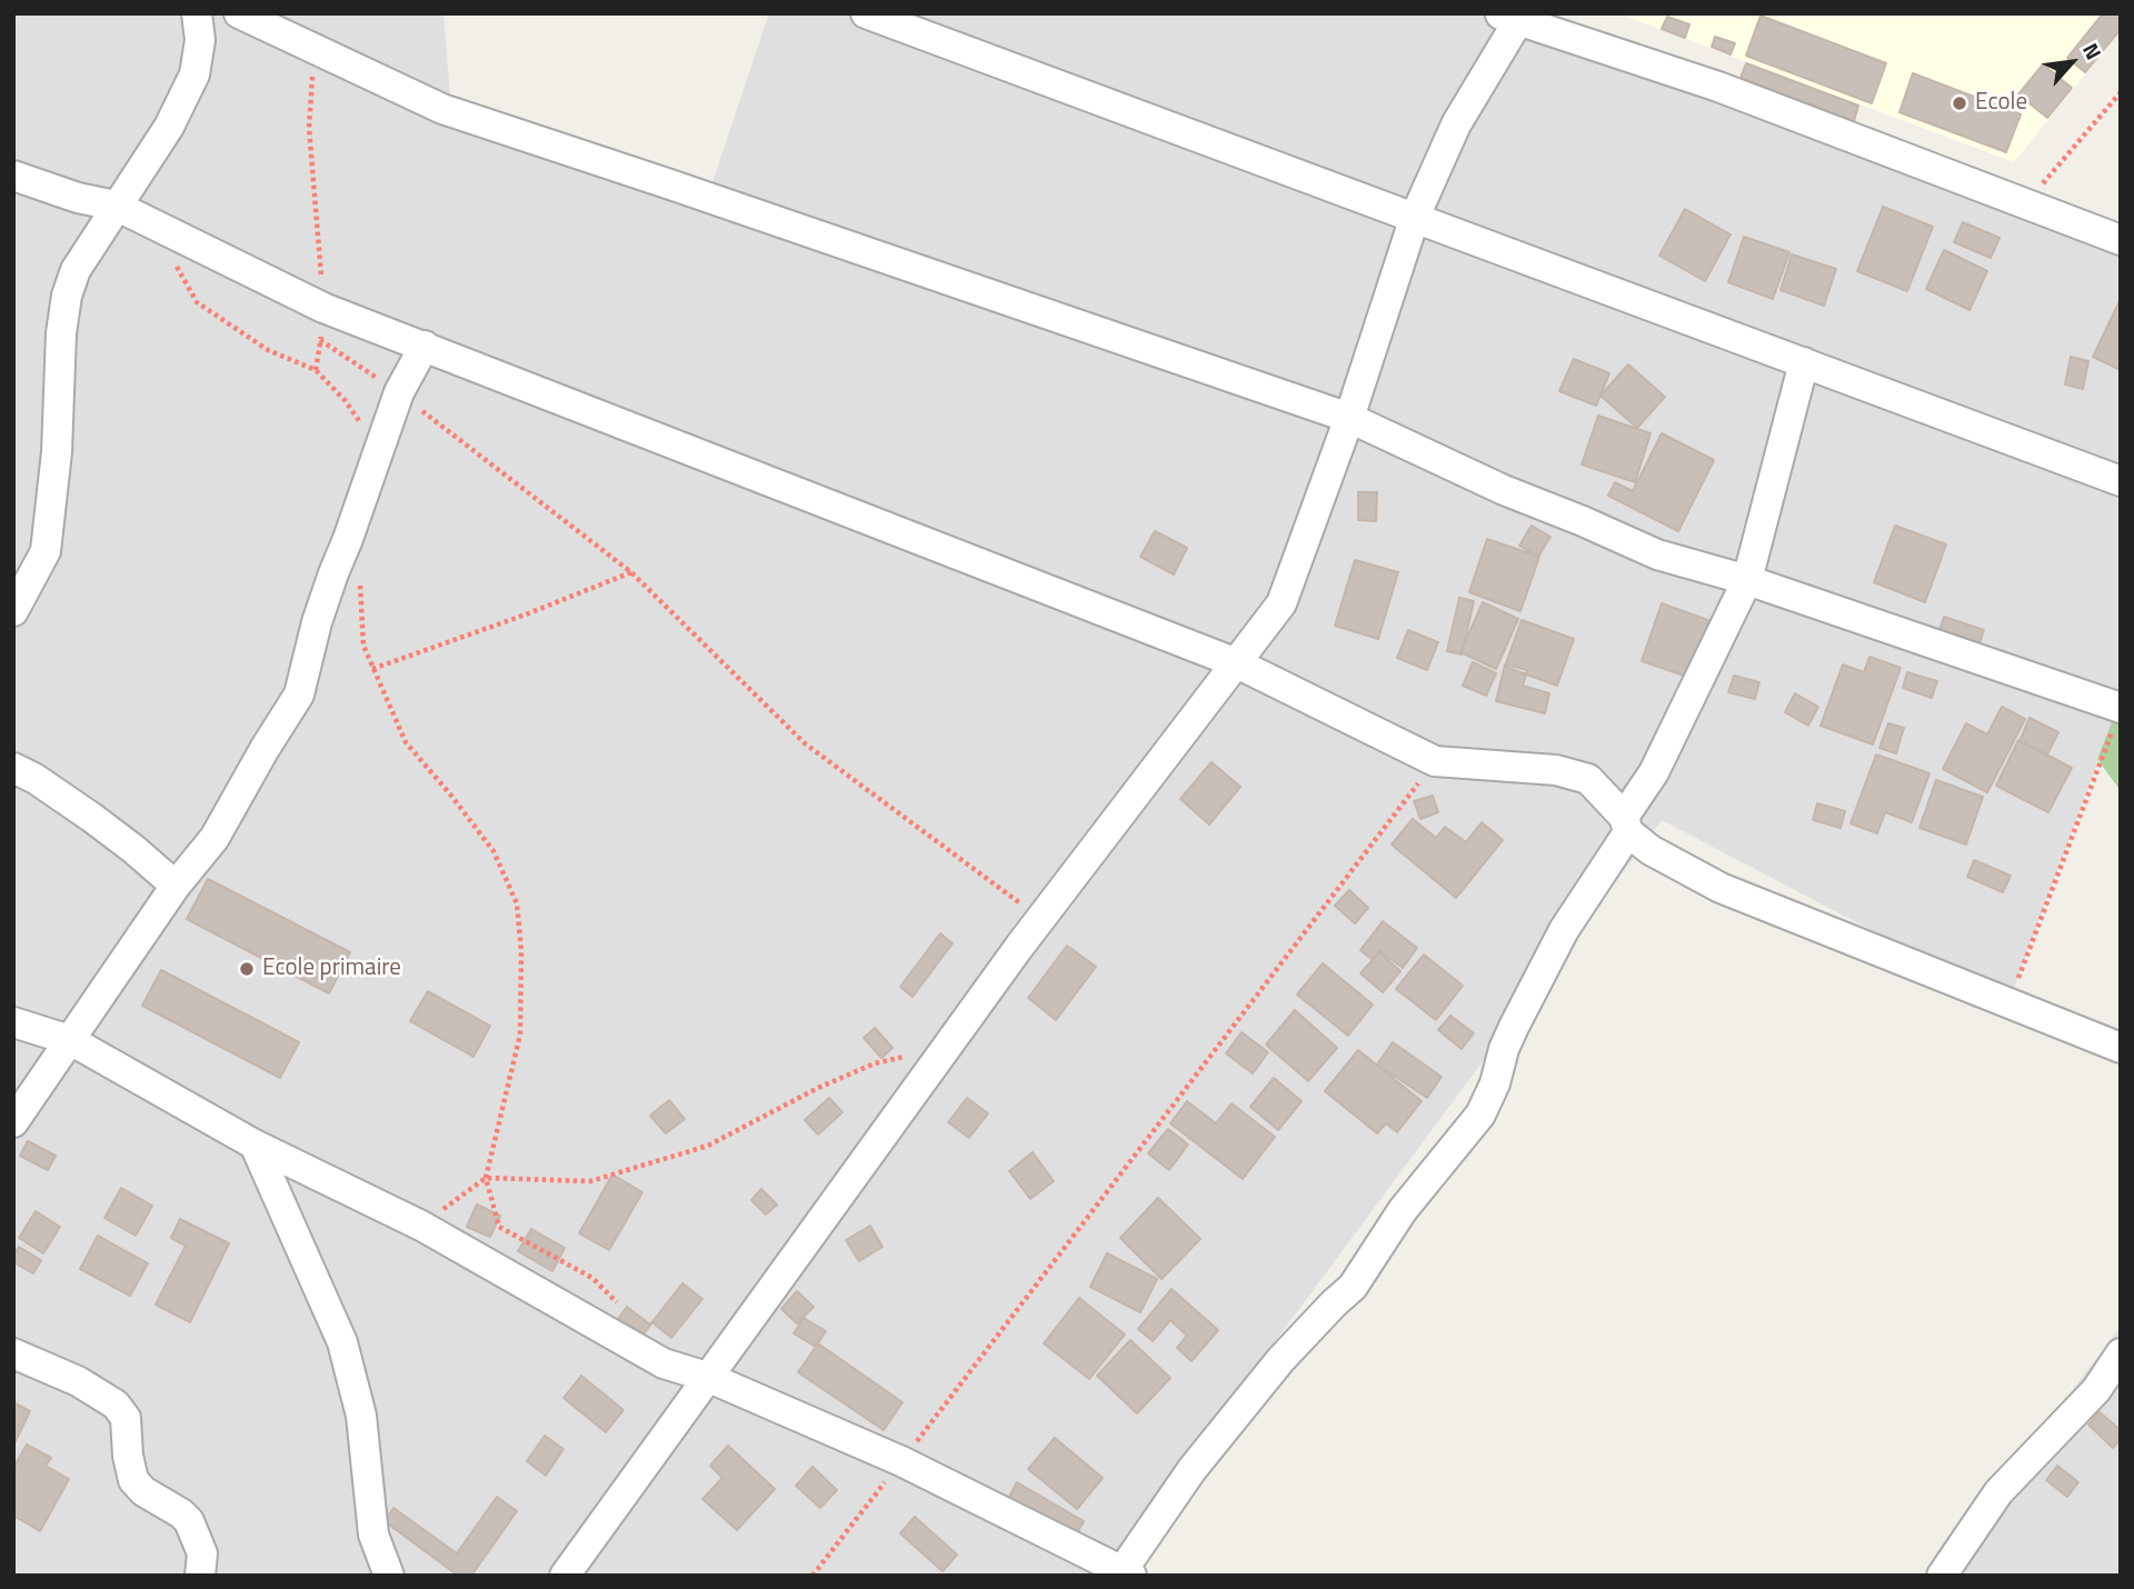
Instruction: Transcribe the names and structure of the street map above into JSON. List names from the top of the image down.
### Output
{
  "places": ["Ecole", "Ecole primaire"],
  "north": "top right"
}
